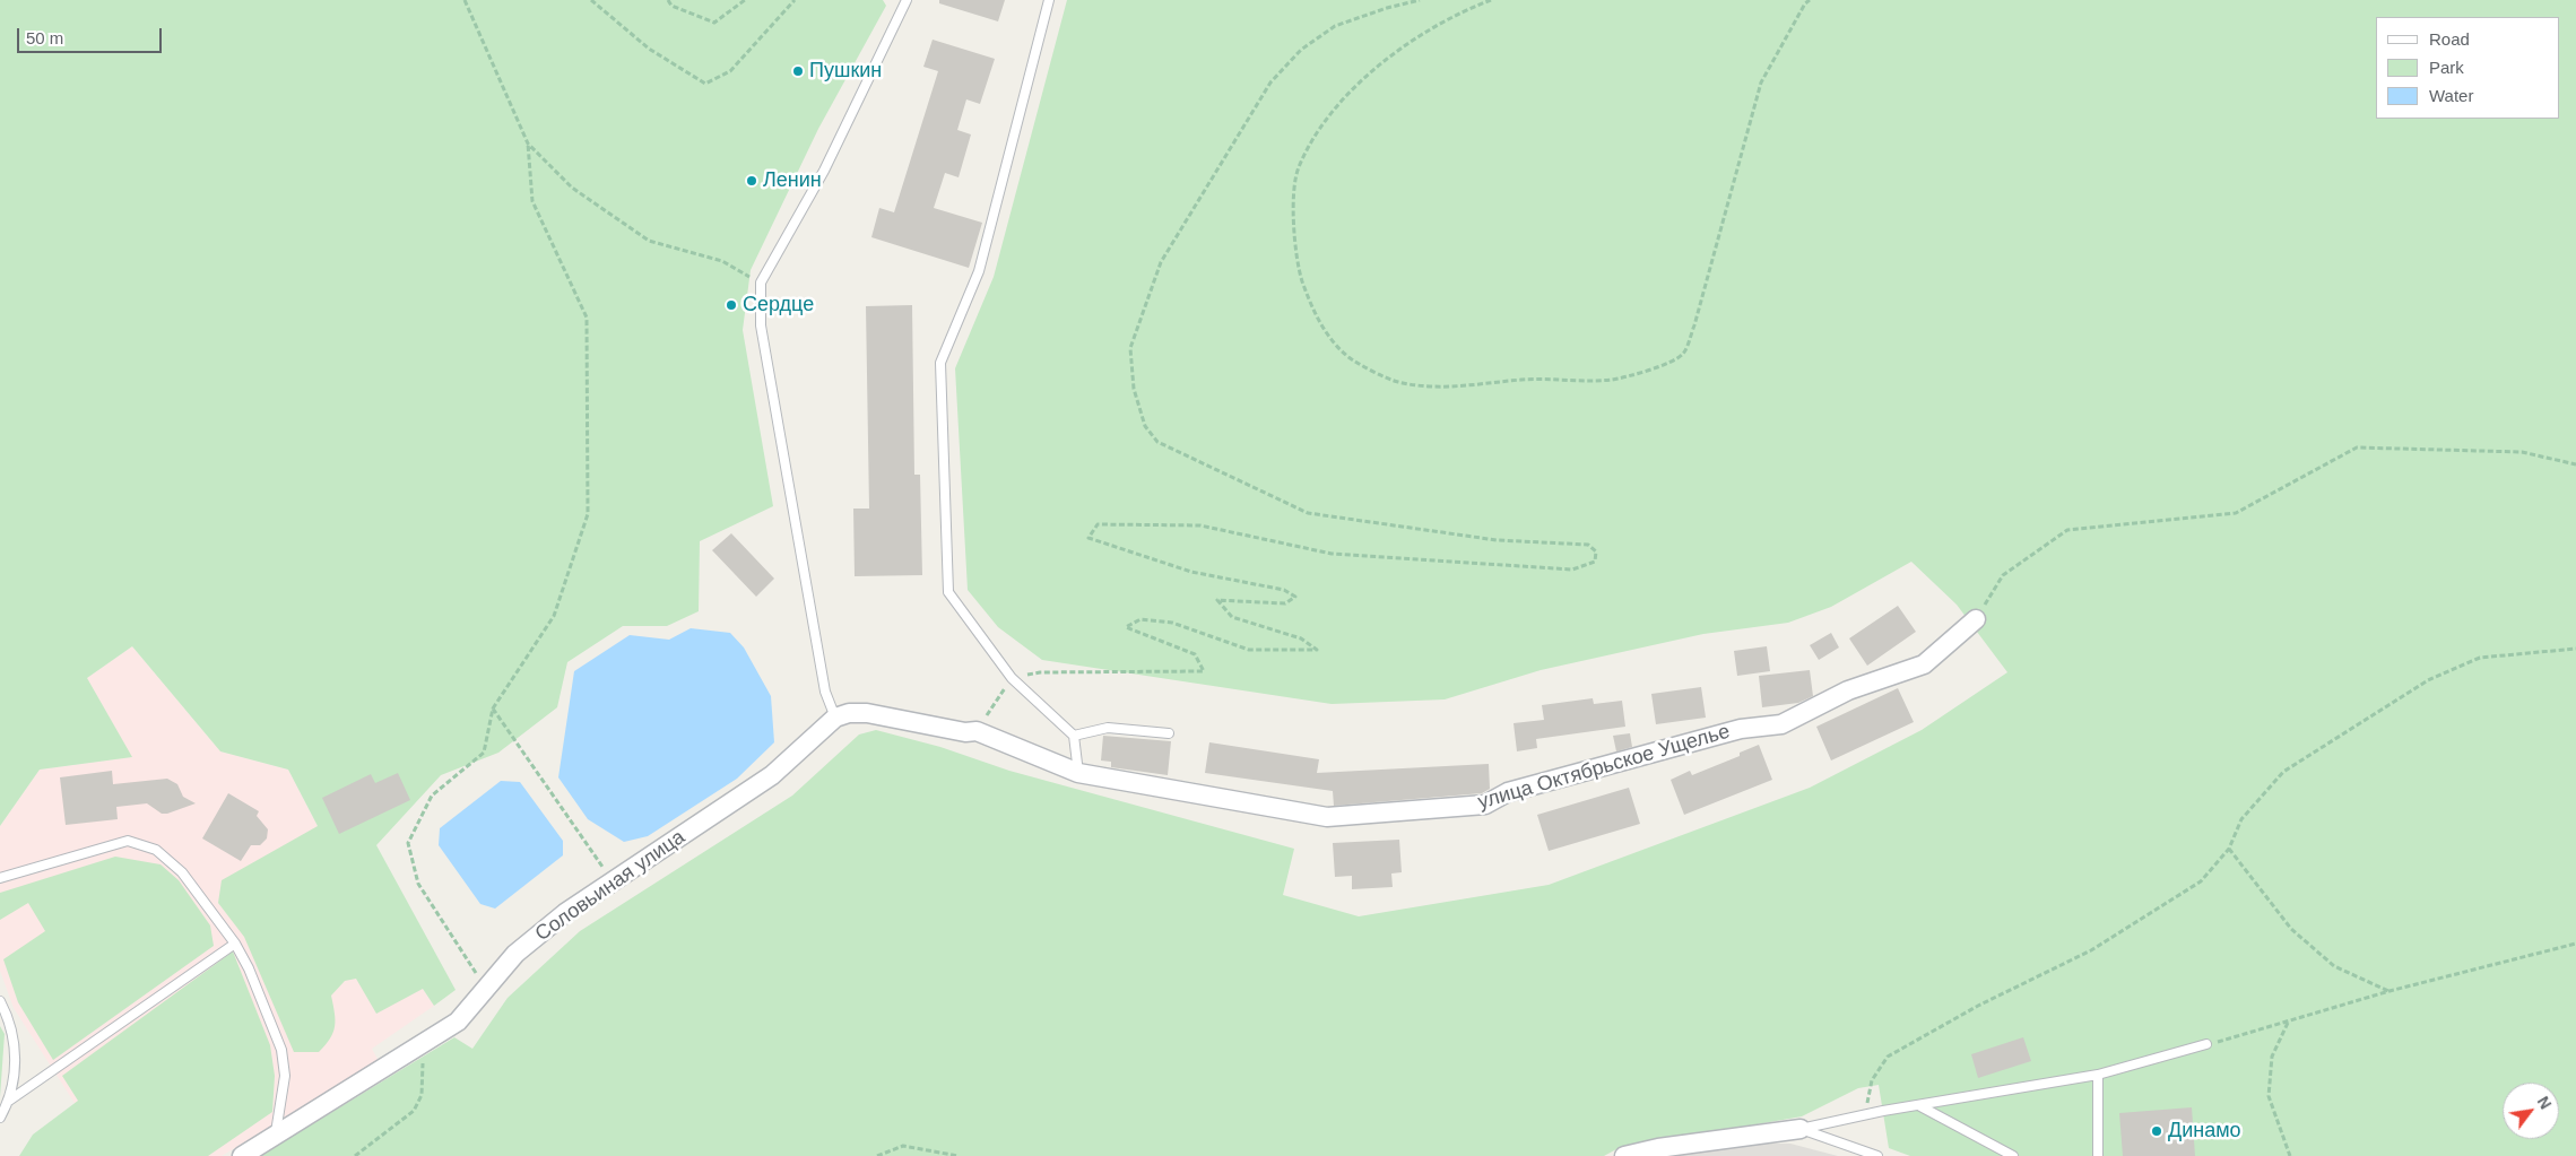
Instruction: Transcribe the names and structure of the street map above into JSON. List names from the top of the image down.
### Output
{
  "streets": {
    "street": ["улица Октябрьское Ущелье", "Соловьиная улица"]
  },
  "places": [
    "Пушкин",
    "Ленин",
    "Сердце",
    "Динамо"
  ],
  "legend": ["Road", "Park", "Water"],
  "scale_bar": "50 m",
  "north": "top right"
}
